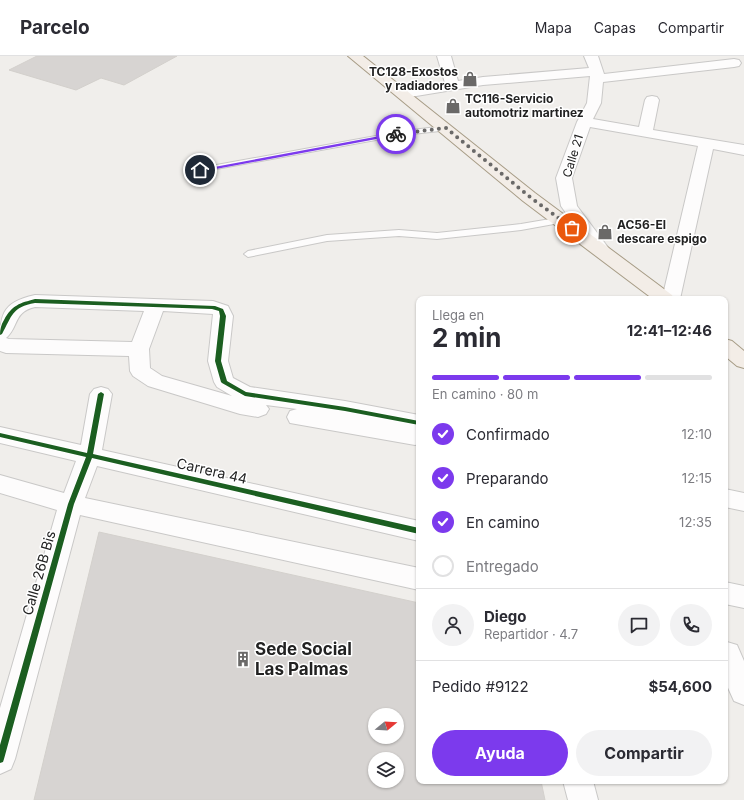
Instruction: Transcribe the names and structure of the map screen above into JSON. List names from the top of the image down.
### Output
{
  "streets": {
    "street": ["Calle 21", "Carrera 44", "Calle 26B Bis"]
  },
  "crossings": [
    ["Carrera 44", "Calle 26B Bis"]
  ],
  "places": {
    "shop": ["TC128-Exostos y radiadores", "TC116-Servicio automotriz martinez", "AC56-El descare espigo"],
    "building": ["Sede Social Las Palmas"]
  },
  "north": "right",
  "page": {
    "header": "Parcelo",
    "nav": ["Mapa", "Capas", "Compartir"],
    "heading": ["2 min", "Llega en", "12:41–12:46"],
    "panel": [
      "Diego",
      "Repartidor · 4.7",
      "Pedido #9122",
      "$54,600"
    ],
    "bar": "En camino · 80 m",
    "list": [
      ["Confirmado", "12:10"],
      ["Preparando", "12:15"],
      ["En camino", "12:35"],
      "Entregado"
    ],
    "buttons": ["Ayuda", "Compartir"]
  }
}
